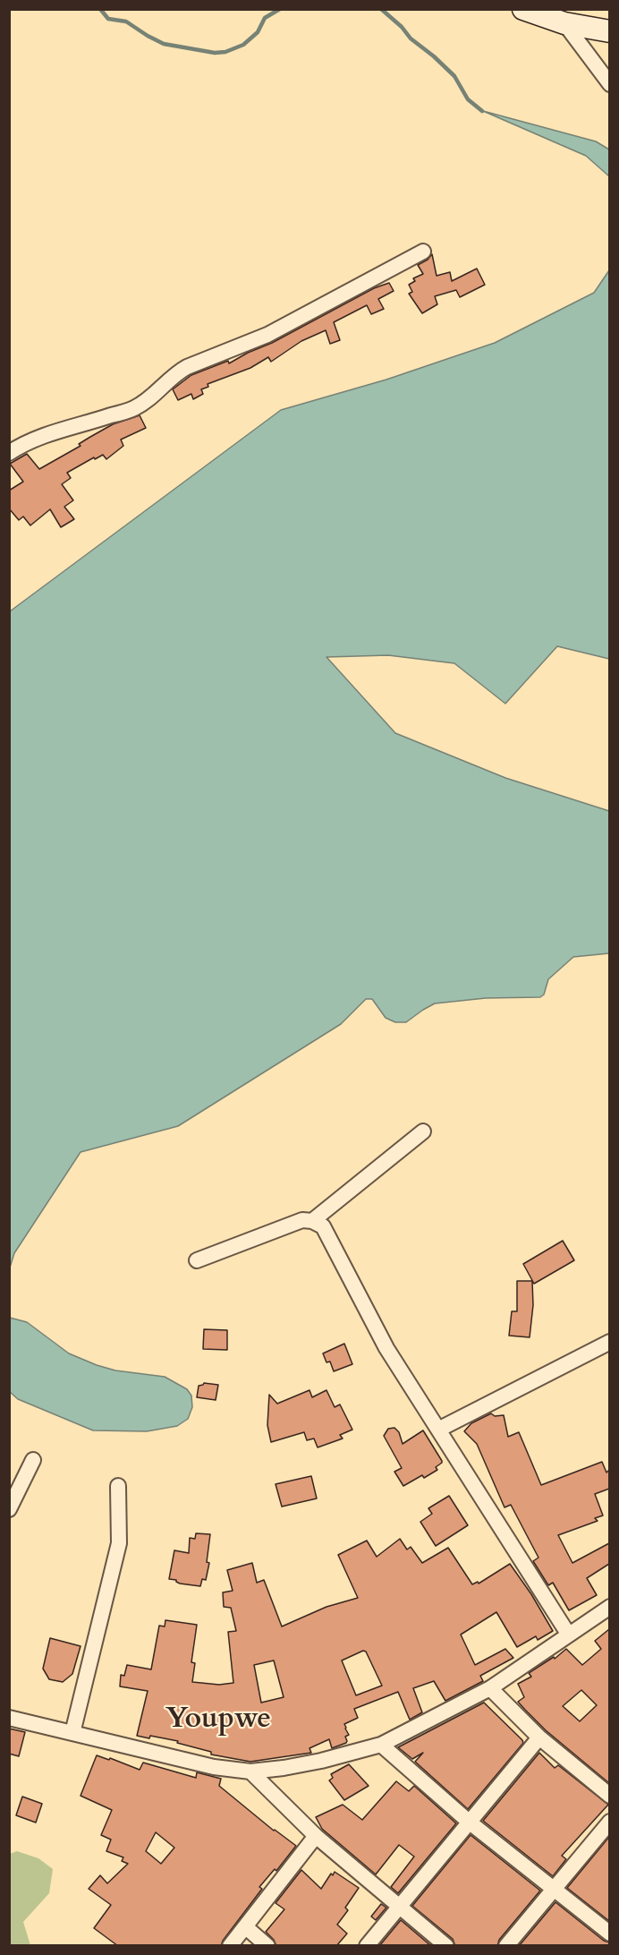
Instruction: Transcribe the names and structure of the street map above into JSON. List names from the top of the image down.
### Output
{
  "districts": ["Youpwe"]
}
